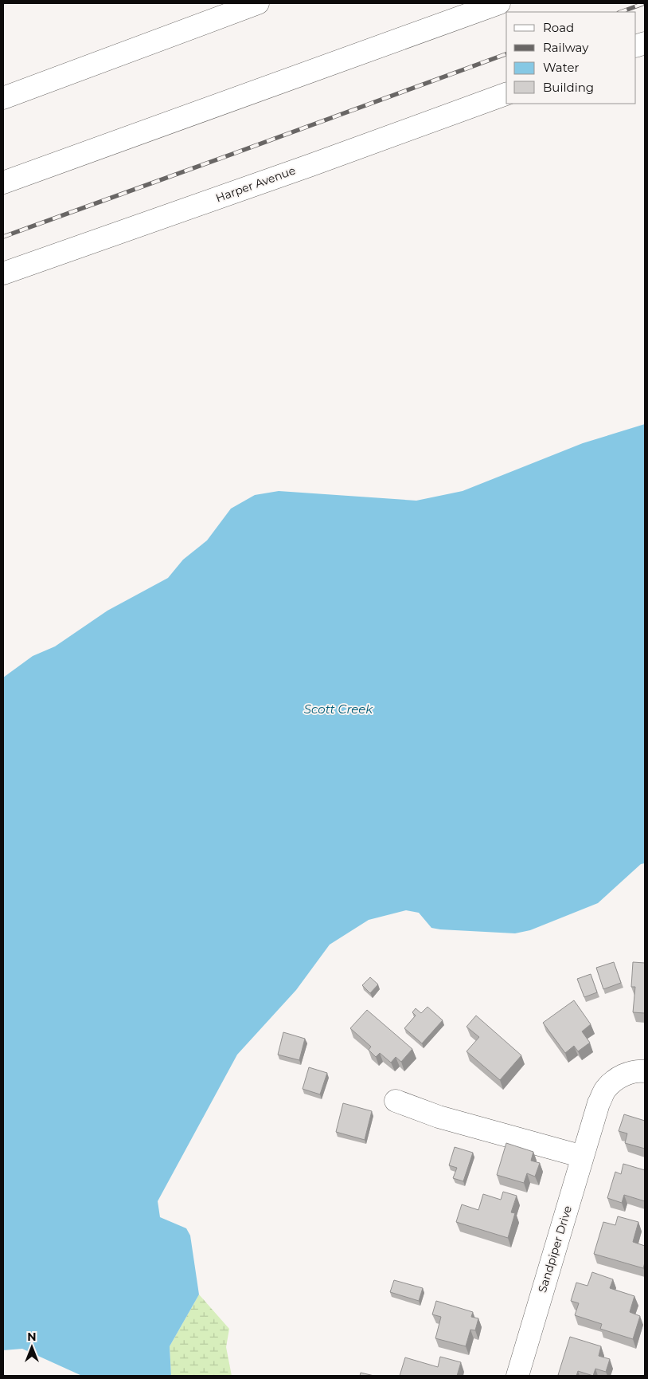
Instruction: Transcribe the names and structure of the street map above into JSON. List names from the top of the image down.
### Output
{
  "streets": {
    "street": ["Harper Avenue", "Sandpiper Drive"]
  },
  "water": ["Scott Creek"],
  "legend": [
    "Road",
    "Railway",
    "Water",
    "Building"
  ],
  "north": "top"
}
